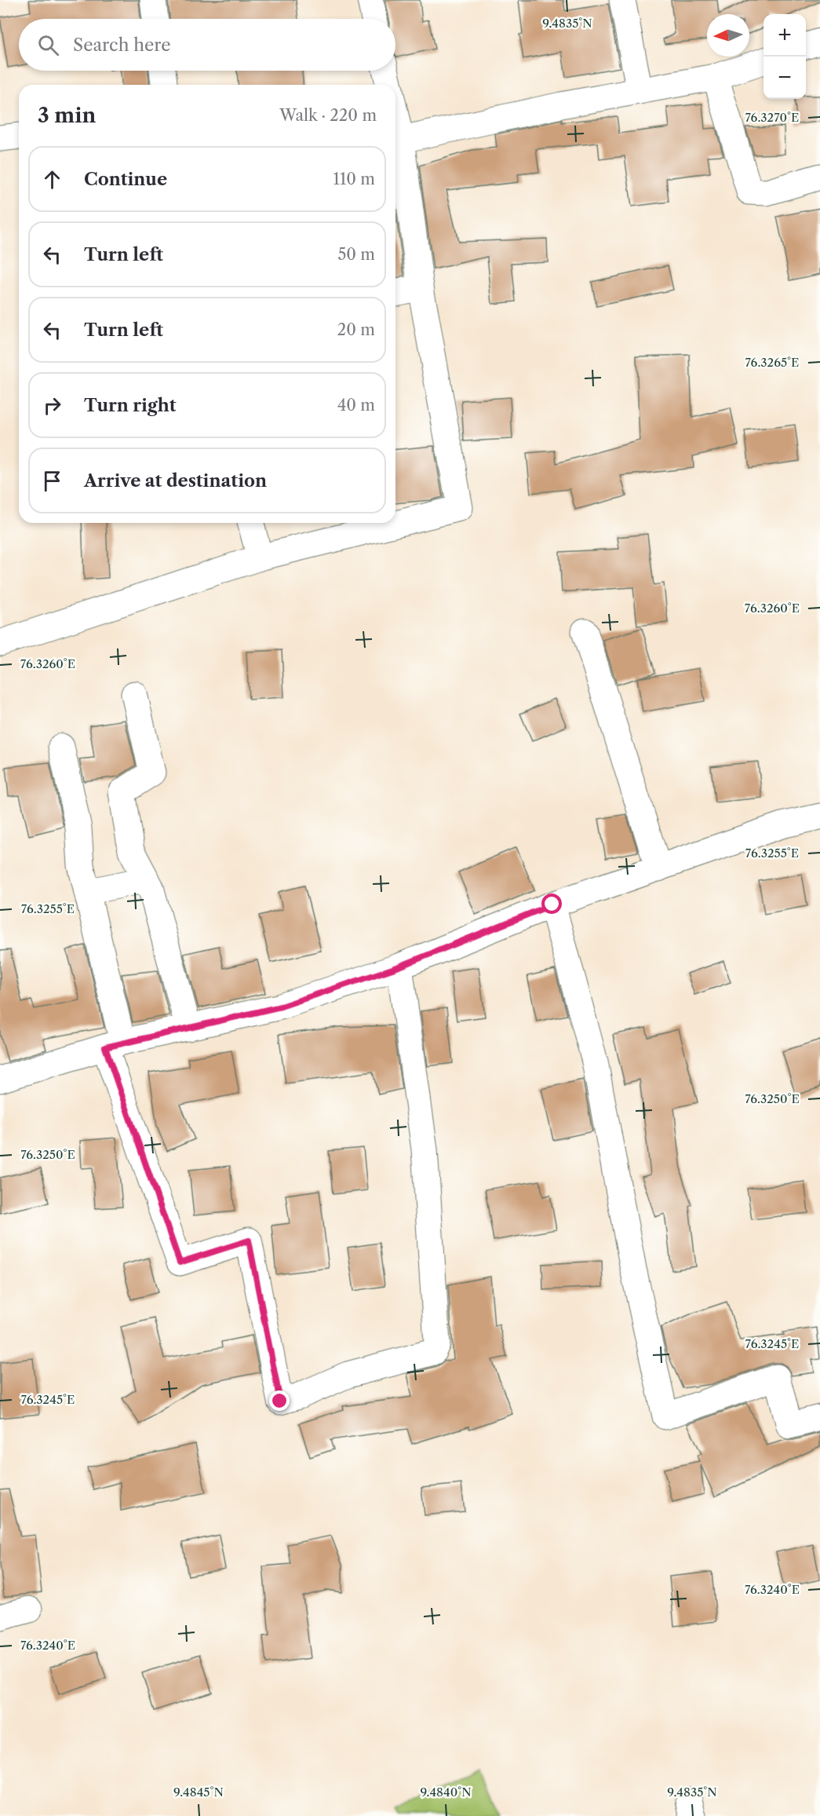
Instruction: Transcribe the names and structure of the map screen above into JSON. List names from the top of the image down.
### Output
{
  "north": "left",
  "page": {
    "map_buttons": ["+", "−"],
    "search": "Search here",
    "heading": ["3 min", "Walk · 220 m"],
    "list": [
      ["Continue", "110 m"],
      ["Turn left", "50 m"],
      ["Turn left", "20 m"],
      ["Turn right", "40 m"],
      "Arrive at destination"
    ]
  },
  "coordinates": [
    "9.4835°N",
    "76.3270°E",
    "76.3265°E",
    "76.3260°E",
    "76.3255°E",
    "76.3250°E",
    "76.3245°E",
    "76.3240°E",
    "9.4845°N",
    "9.4840°N"
  ]
}
